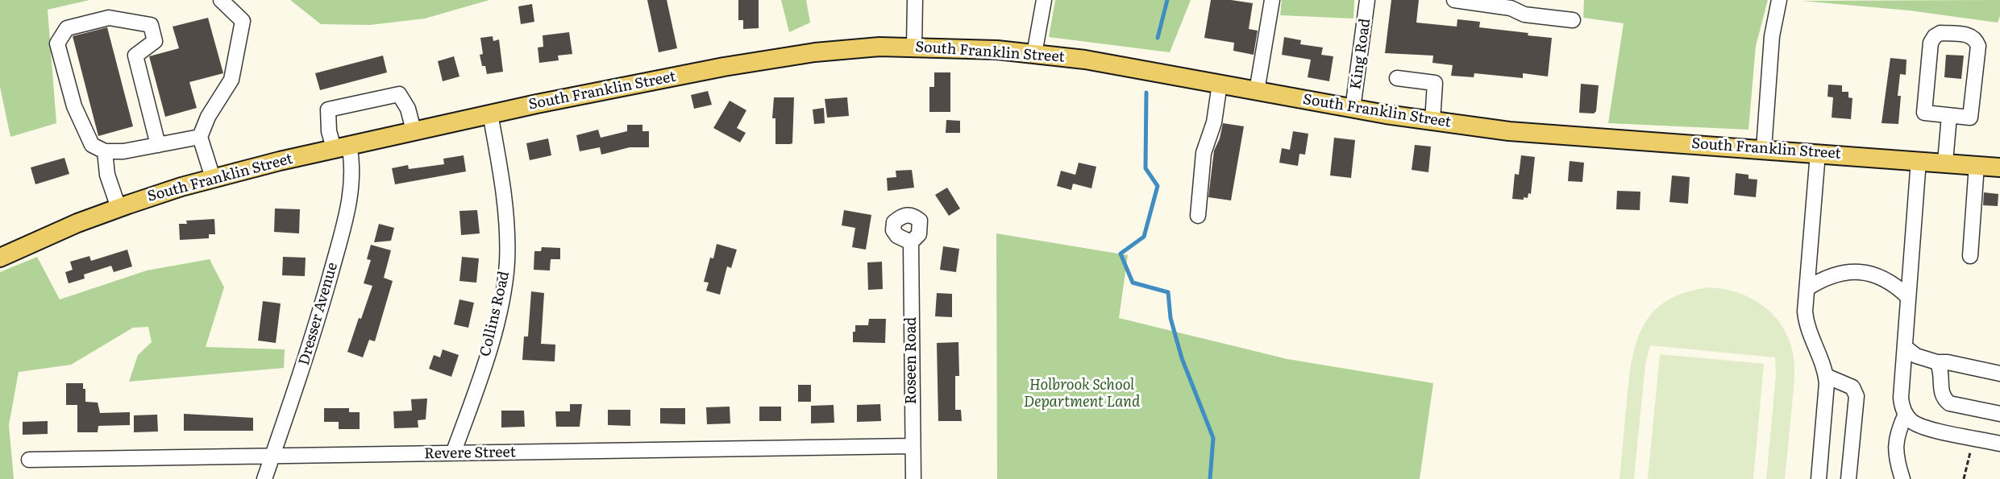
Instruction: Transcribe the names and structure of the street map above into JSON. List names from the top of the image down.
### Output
{
  "streets": {
    "main road": ["South Franklin Street"],
    "street": [
      "King Road",
      "Dresser Avenue",
      "Collins Road",
      "Roseen Road",
      "Revere Street"
    ]
  },
  "crossings": [
    ["South Franklin Street", "King Road"],
    ["South Franklin Street", "Dresser Avenue"],
    ["South Franklin Street", "Collins Road"],
    ["Dresser Avenue", "Revere Street"],
    ["Collins Road", "Revere Street"],
    ["Roseen Road", "Revere Street"]
  ],
  "parks": ["Holbrook School Department Land"]
}
